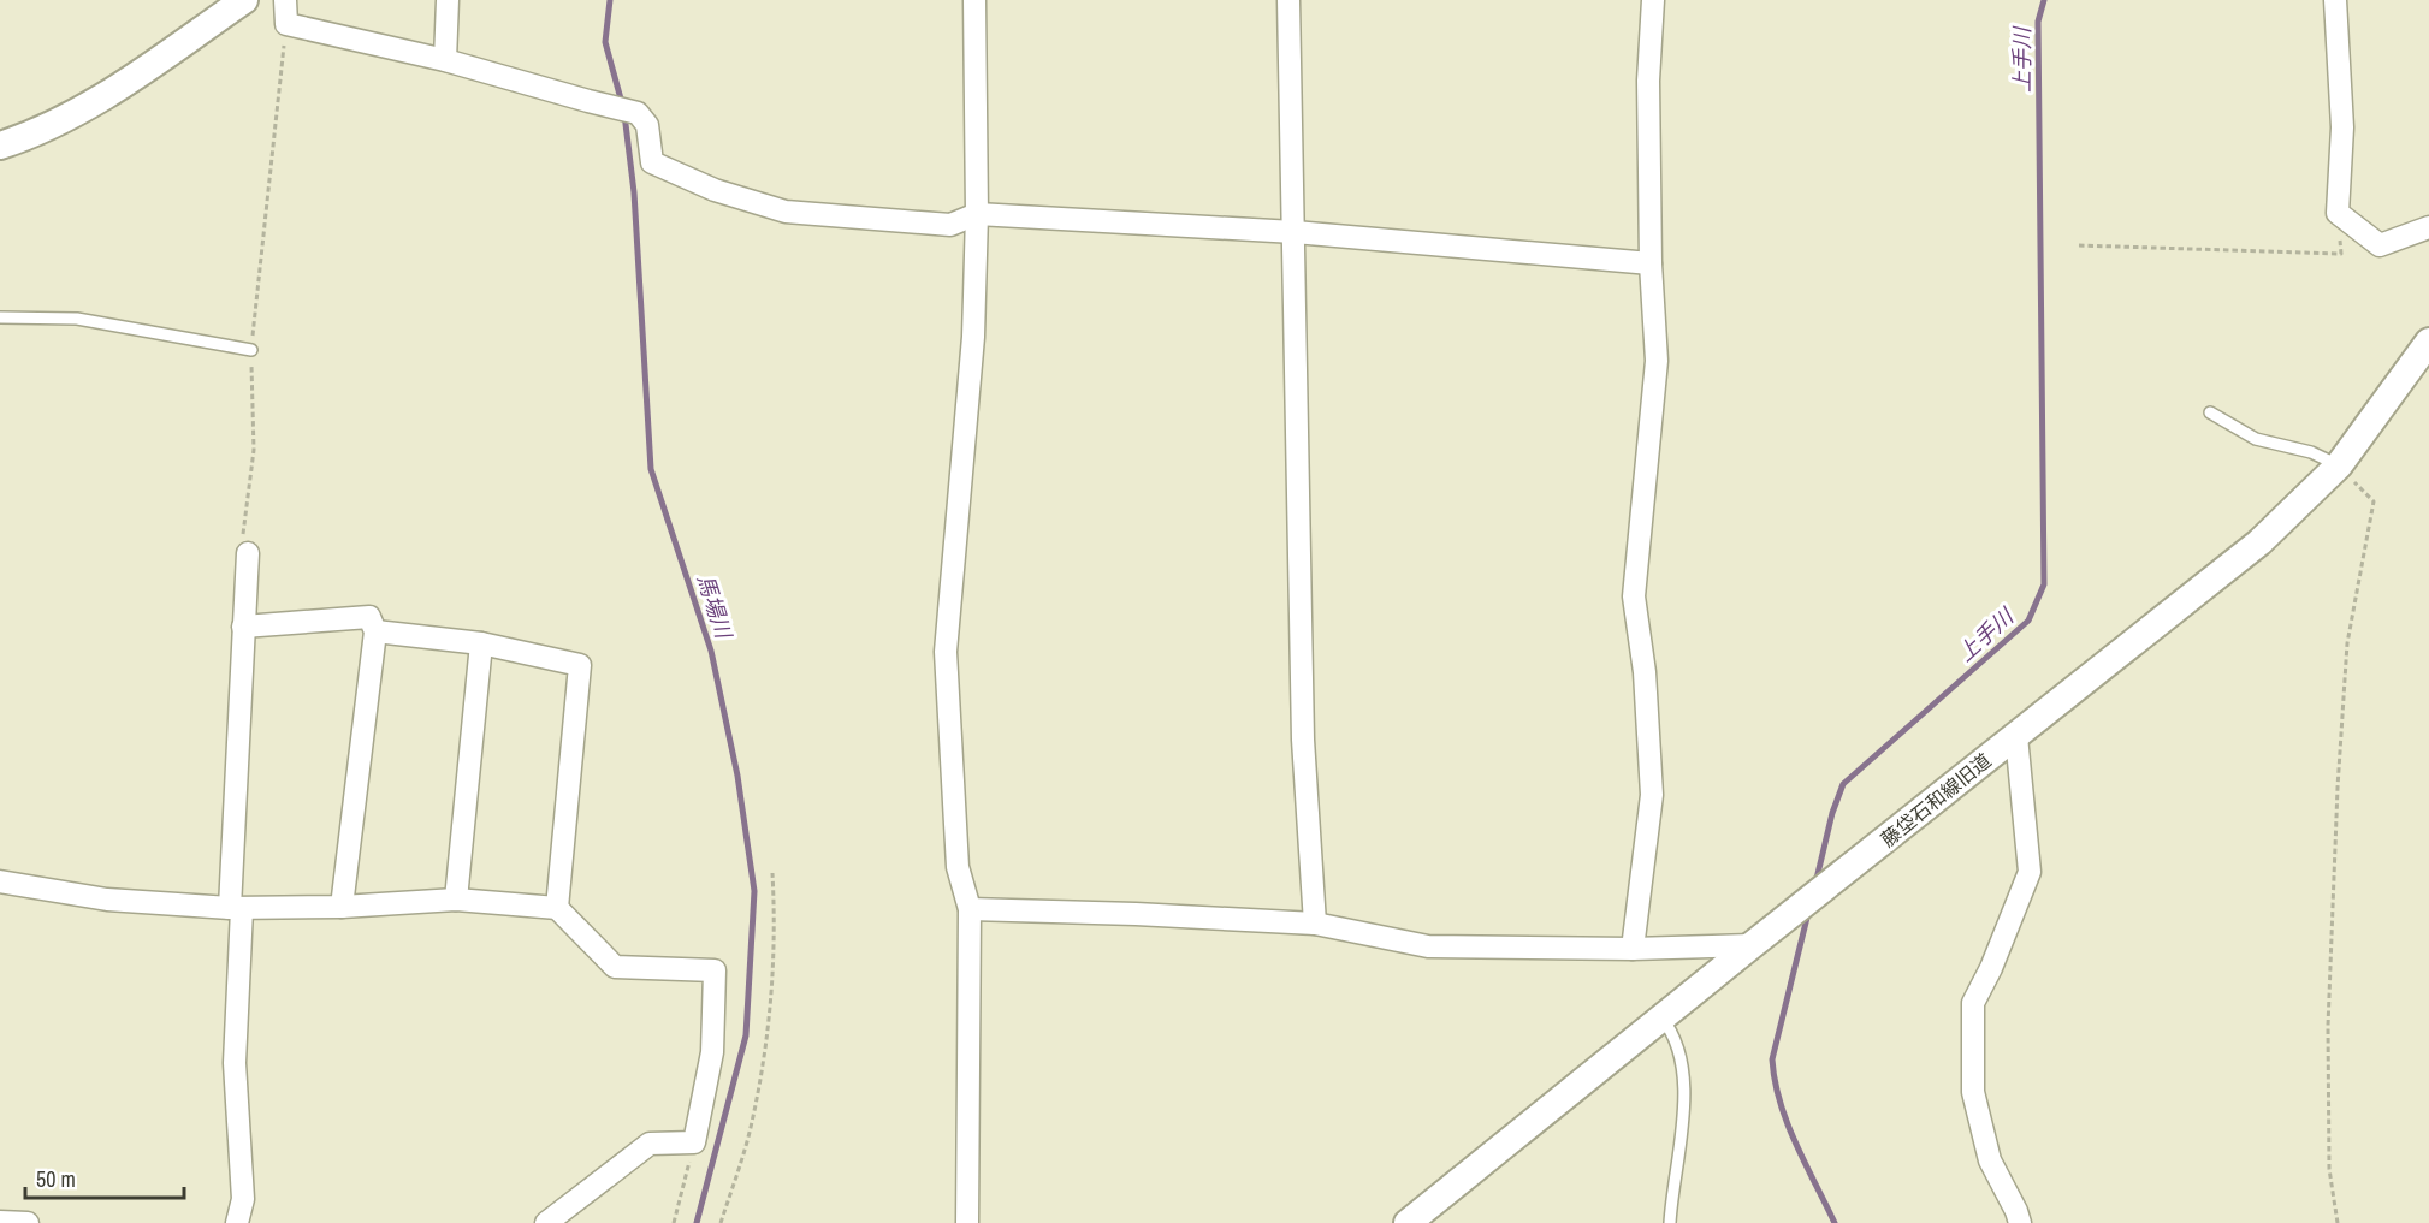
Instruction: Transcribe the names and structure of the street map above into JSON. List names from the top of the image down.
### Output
{
  "streets": {
    "street": ["藤垈石和線旧道"]
  },
  "water": ["上手川", "馬場川"],
  "scale_bar": "50 m"
}
